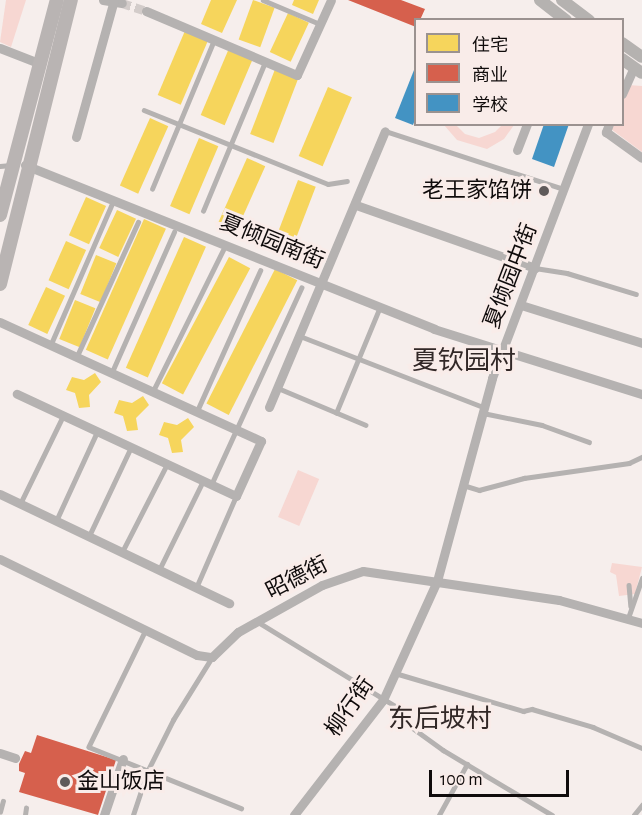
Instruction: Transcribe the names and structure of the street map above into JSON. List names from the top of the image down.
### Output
{
  "streets": {
    "street": [
      "夏倾园南街",
      "夏倾园中街",
      "昭德街",
      "柳行街"
    ]
  },
  "crossings": [
    ["夏倾园南街", "夏倾园中街"],
    ["夏倾园中街", "昭德街"],
    ["夏倾园中街", "柳行街"],
    ["昭德街", "柳行街"]
  ],
  "districts": ["夏钦园村", "东后坡村"],
  "places": ["老王家馅饼", "金山饭店"],
  "legend": ["住宅", "商业", "学校"],
  "scale_bar": "100 m"
}
